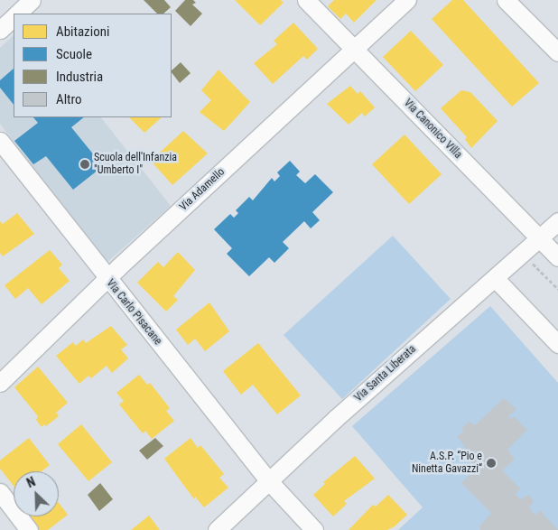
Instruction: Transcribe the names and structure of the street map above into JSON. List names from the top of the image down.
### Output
{
  "streets": {
    "street": [
      "Via Canonico Villa",
      "Via Adamello",
      "Via Carlo Pisacane",
      "Via Santa Liberata"
    ]
  },
  "crossings": [
    ["Via Canonico Villa", "Via Adamello"],
    ["Via Canonico Villa", "Via Santa Liberata"],
    ["Via Adamello", "Via Carlo Pisacane"],
    ["Via Carlo Pisacane", "Via Santa Liberata"]
  ],
  "places": ["Scuola dell'Infanzia \"Umberto I\"", "A.S.P. “Pio e Ninetta Gavazzi“"],
  "legend": [
    "Abitazioni",
    "Scuole",
    "Industria",
    "Altro"
  ],
  "north": "top left"
}
